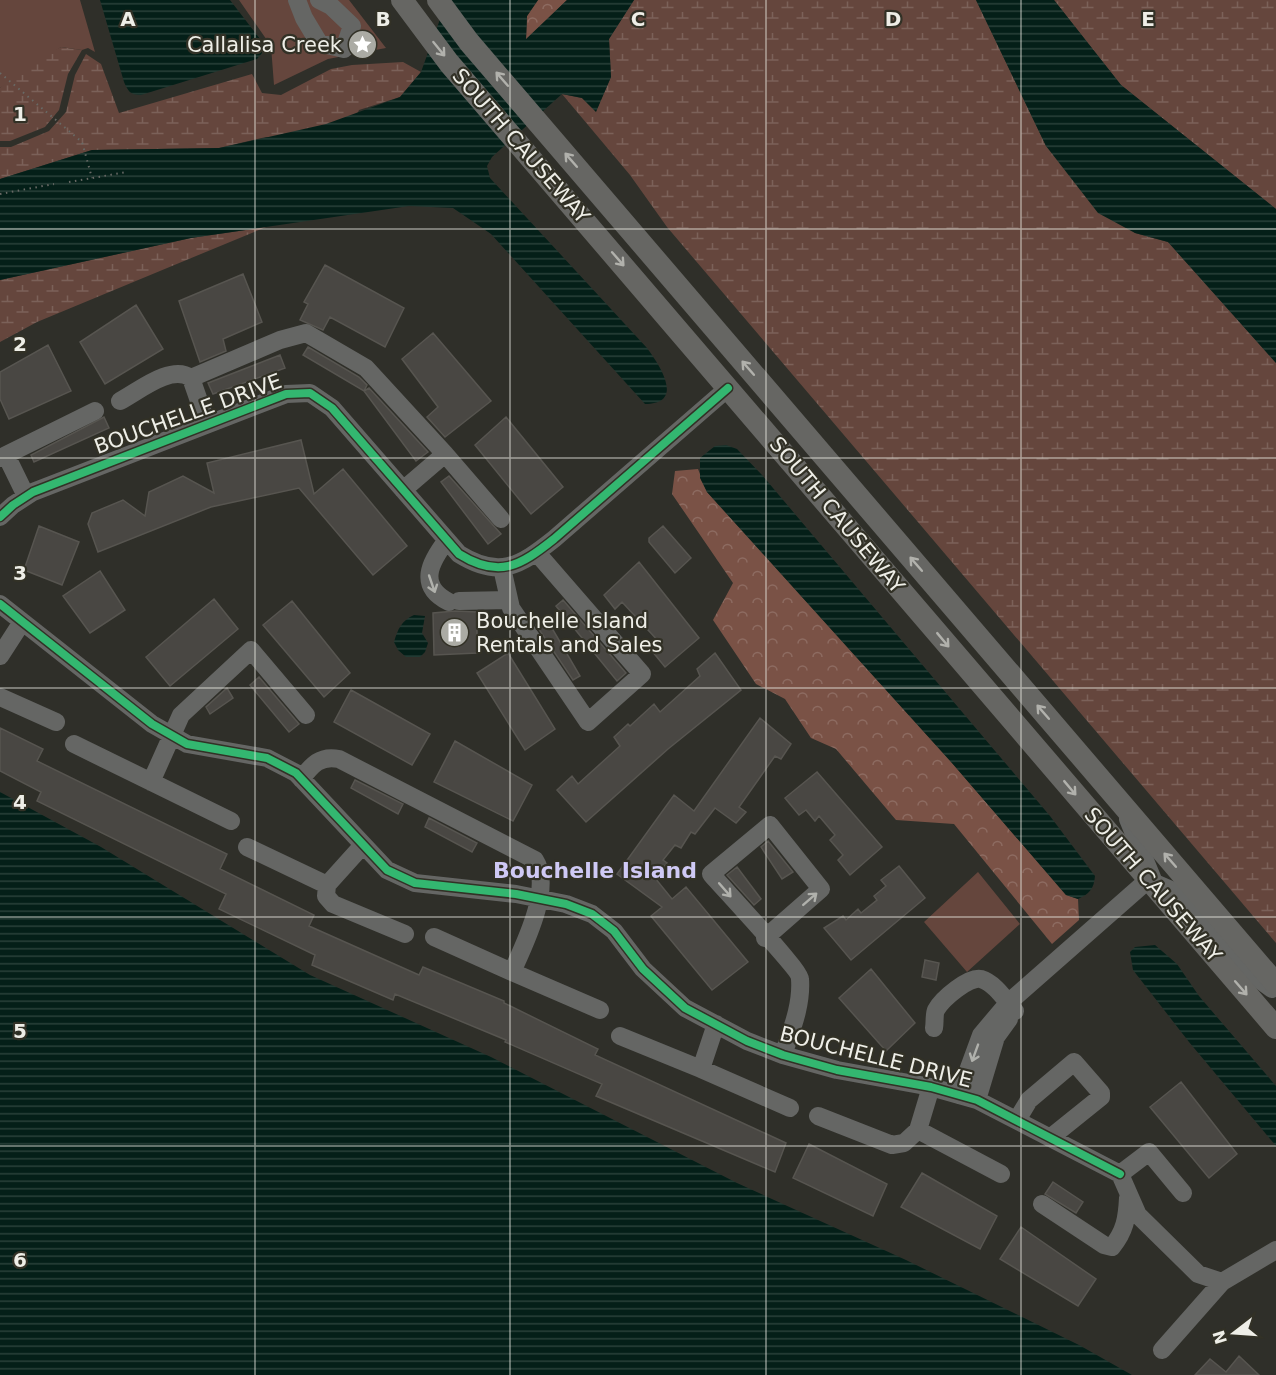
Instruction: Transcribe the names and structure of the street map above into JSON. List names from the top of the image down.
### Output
{
  "streets": {
    "main road": ["SOUTH CAUSEWAY"],
    "street": ["BOUCHELLE DRIVE"]
  },
  "districts": ["Bouchelle Island"],
  "places": {
    "place": ["Callalisa Creek"],
    "building": ["Bouchelle Island Rentals and Sales"]
  },
  "north": "left",
  "grid": {
    "columns": [
      "A",
      "B",
      "C",
      "D",
      "E"
    ],
    "rows": [
      "1",
      "2",
      "3",
      "4",
      "5",
      "6"
    ]
  }
}
